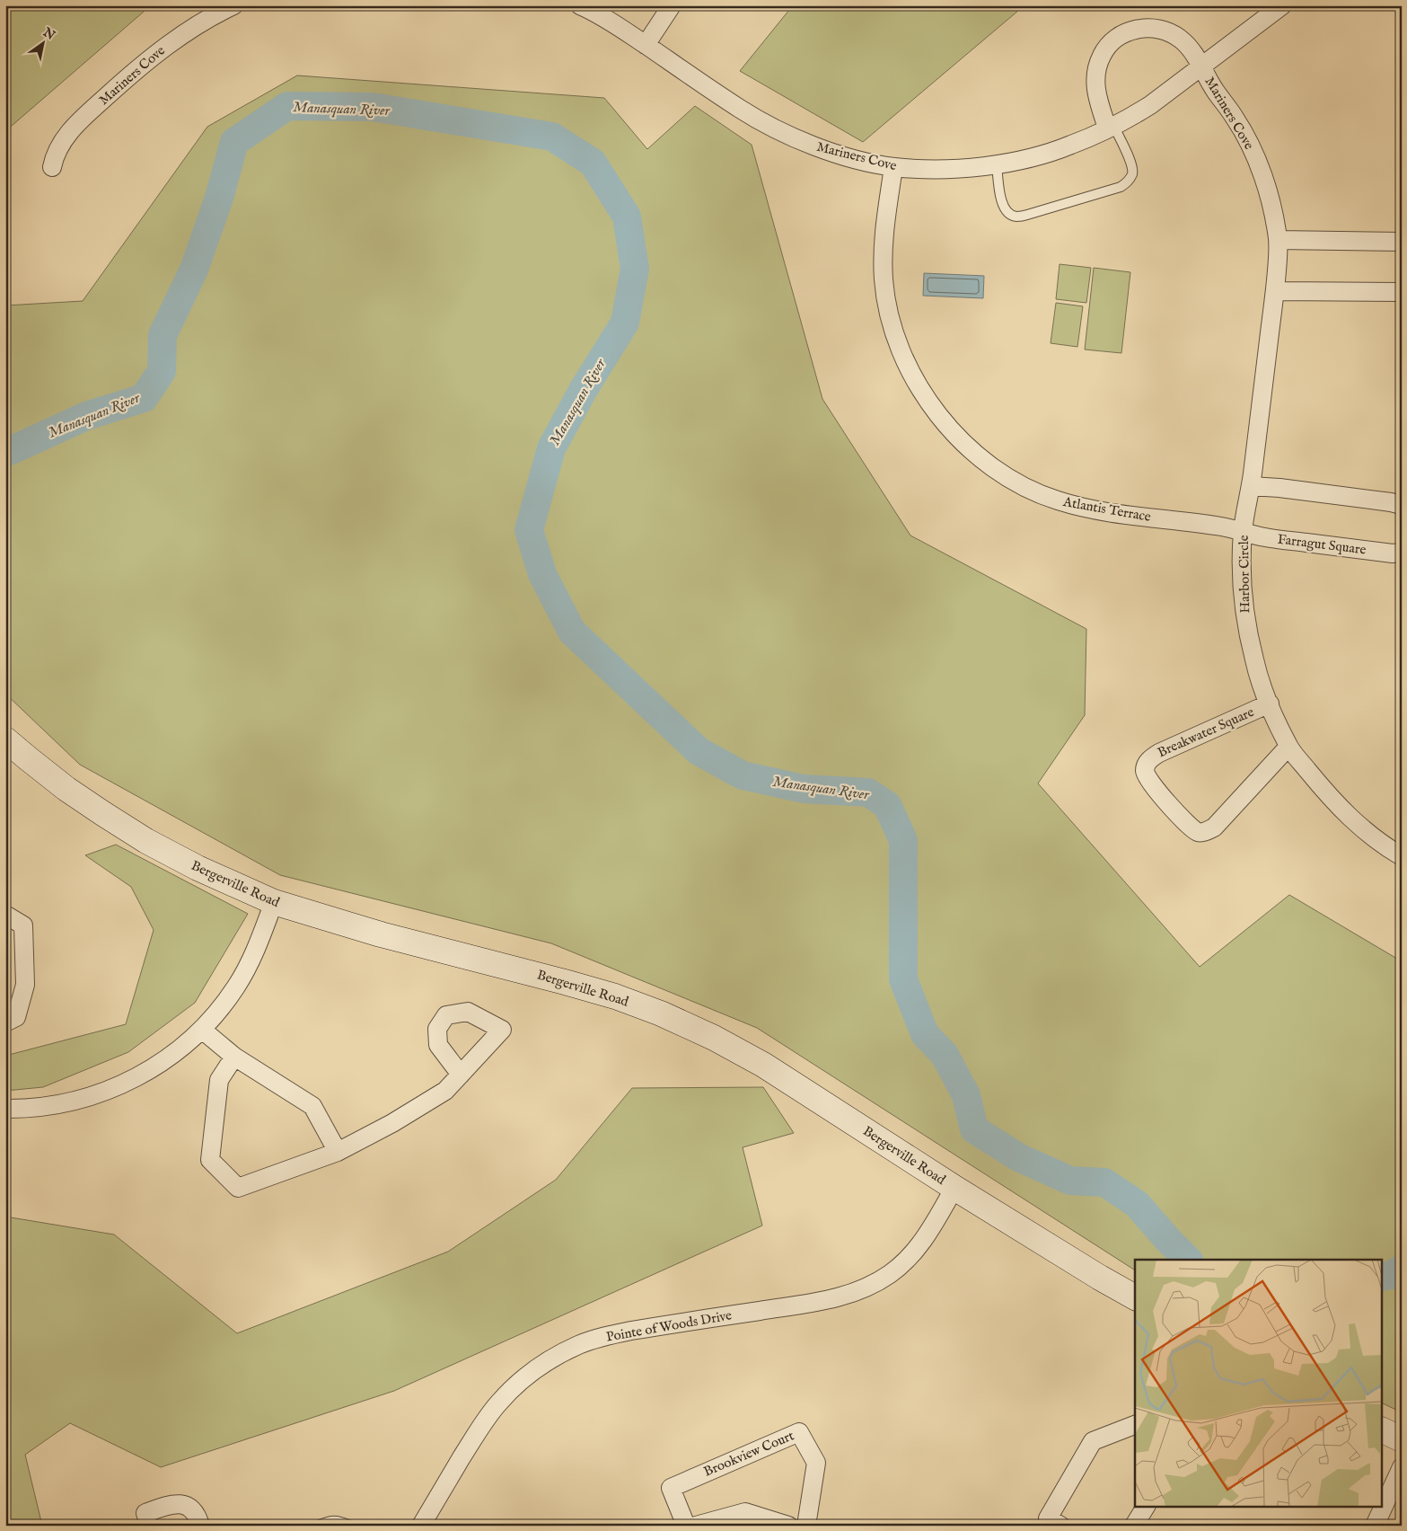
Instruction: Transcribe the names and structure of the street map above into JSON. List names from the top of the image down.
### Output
{
  "streets": {
    "street": [
      "Mariners Cove",
      "Atlantis Terrace",
      "Farragut Square",
      "Harbor Circle",
      "Breakwater Square",
      "Bergerville Road",
      "Pointe of Woods Drive",
      "Brookview Court"
    ]
  },
  "crossings": [
    ["Mariners Cove", "Atlantis Terrace"],
    ["Mariners Cove", "Harbor Circle"],
    ["Atlantis Terrace", "Farragut Square"],
    ["Atlantis Terrace", "Harbor Circle"],
    ["Farragut Square", "Harbor Circle"],
    ["Harbor Circle", "Breakwater Square"],
    ["Bergerville Road", "Pointe of Woods Drive"]
  ],
  "water": ["Manasquan River"],
  "north": "top right"
}
